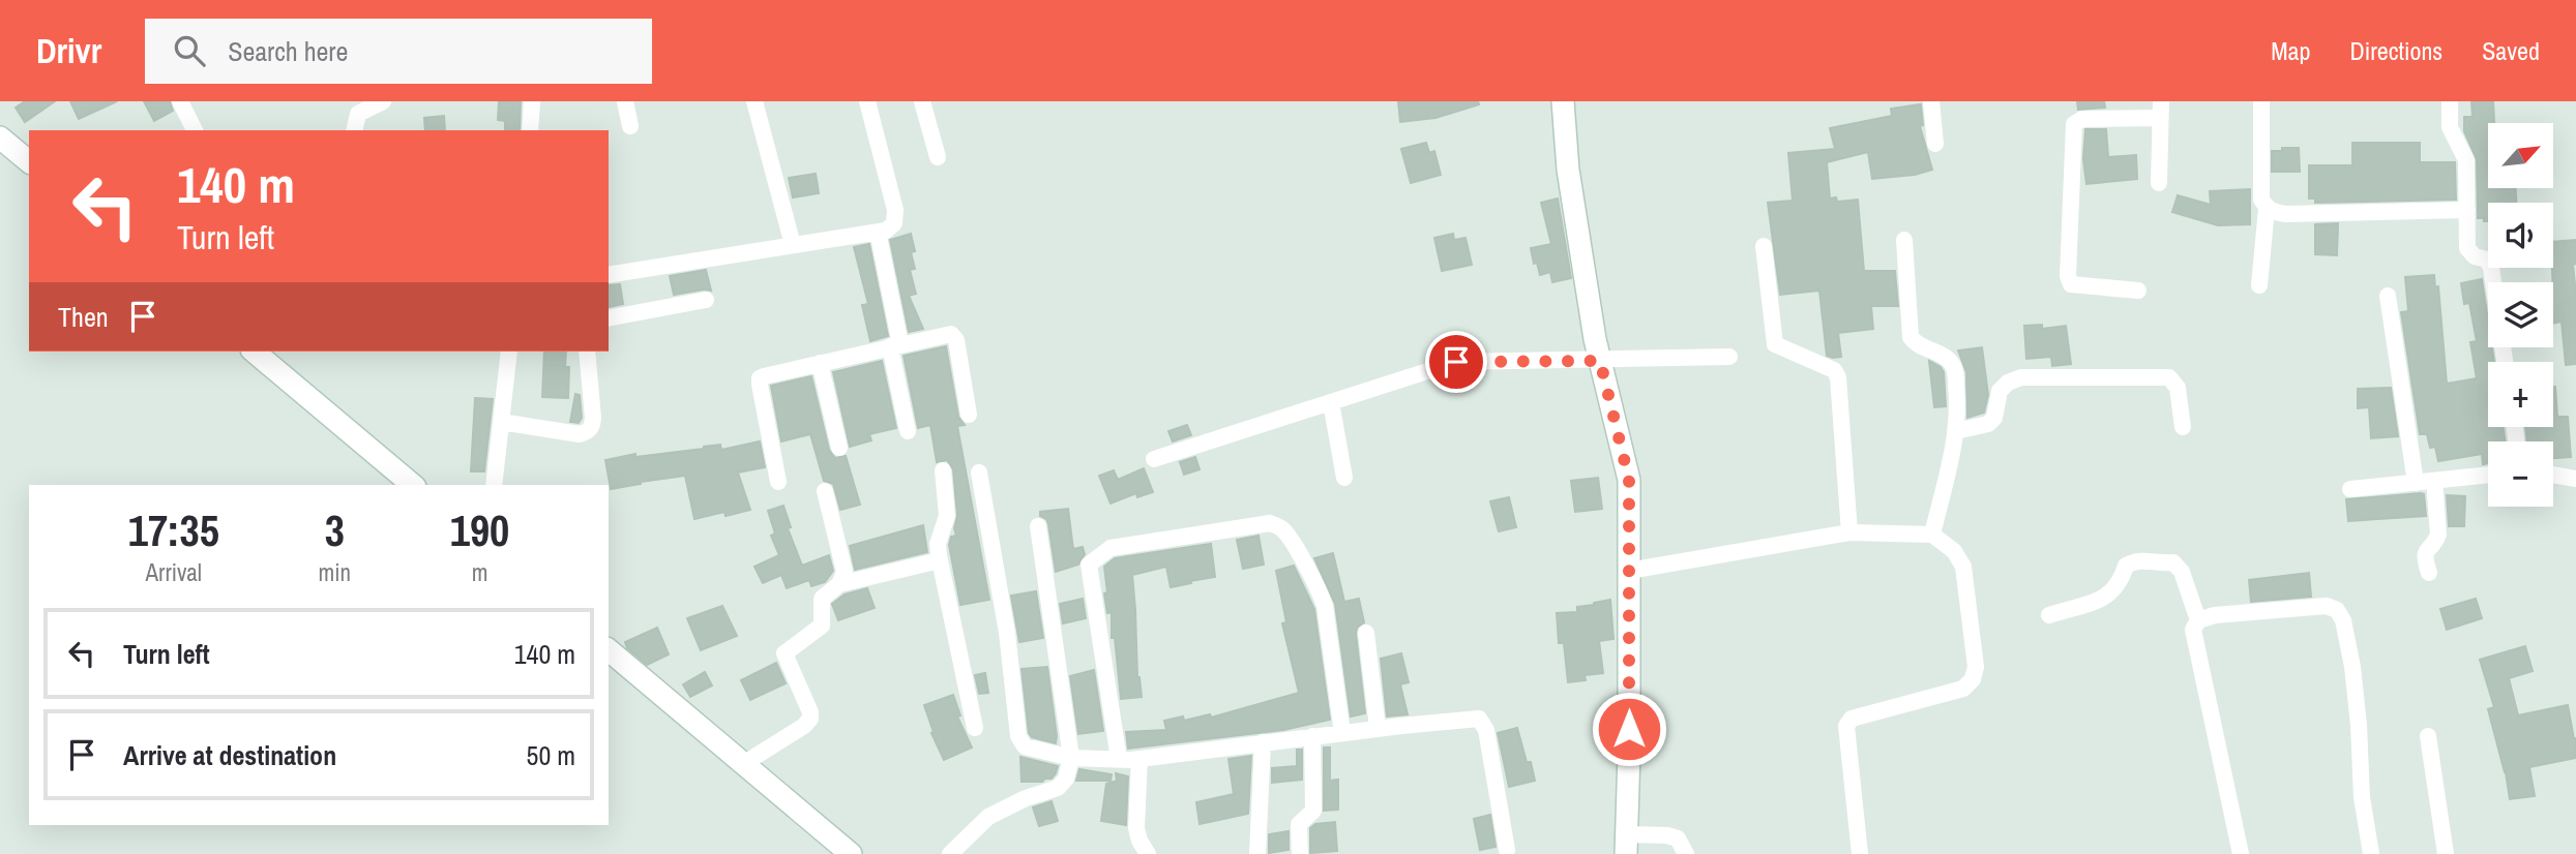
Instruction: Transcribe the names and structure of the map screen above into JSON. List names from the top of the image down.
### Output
{
  "north": "top right",
  "page": {
    "header": "Drivr",
    "search": "Search here",
    "nav": ["Map", "Directions", "Saved"],
    "map_buttons": ["+", "−"],
    "turn": ["140 m", "Turn left"],
    "then": "Then",
    "eta": [
      "17:35",
      "Arrival",
      "3",
      "min",
      "190",
      "m"
    ],
    "list": [
      {
        "name": "Turn left",
        "value": "140 m"
      },
      {
        "name": "Arrive at destination",
        "value": "50 m"
      }
    ]
  }
}
